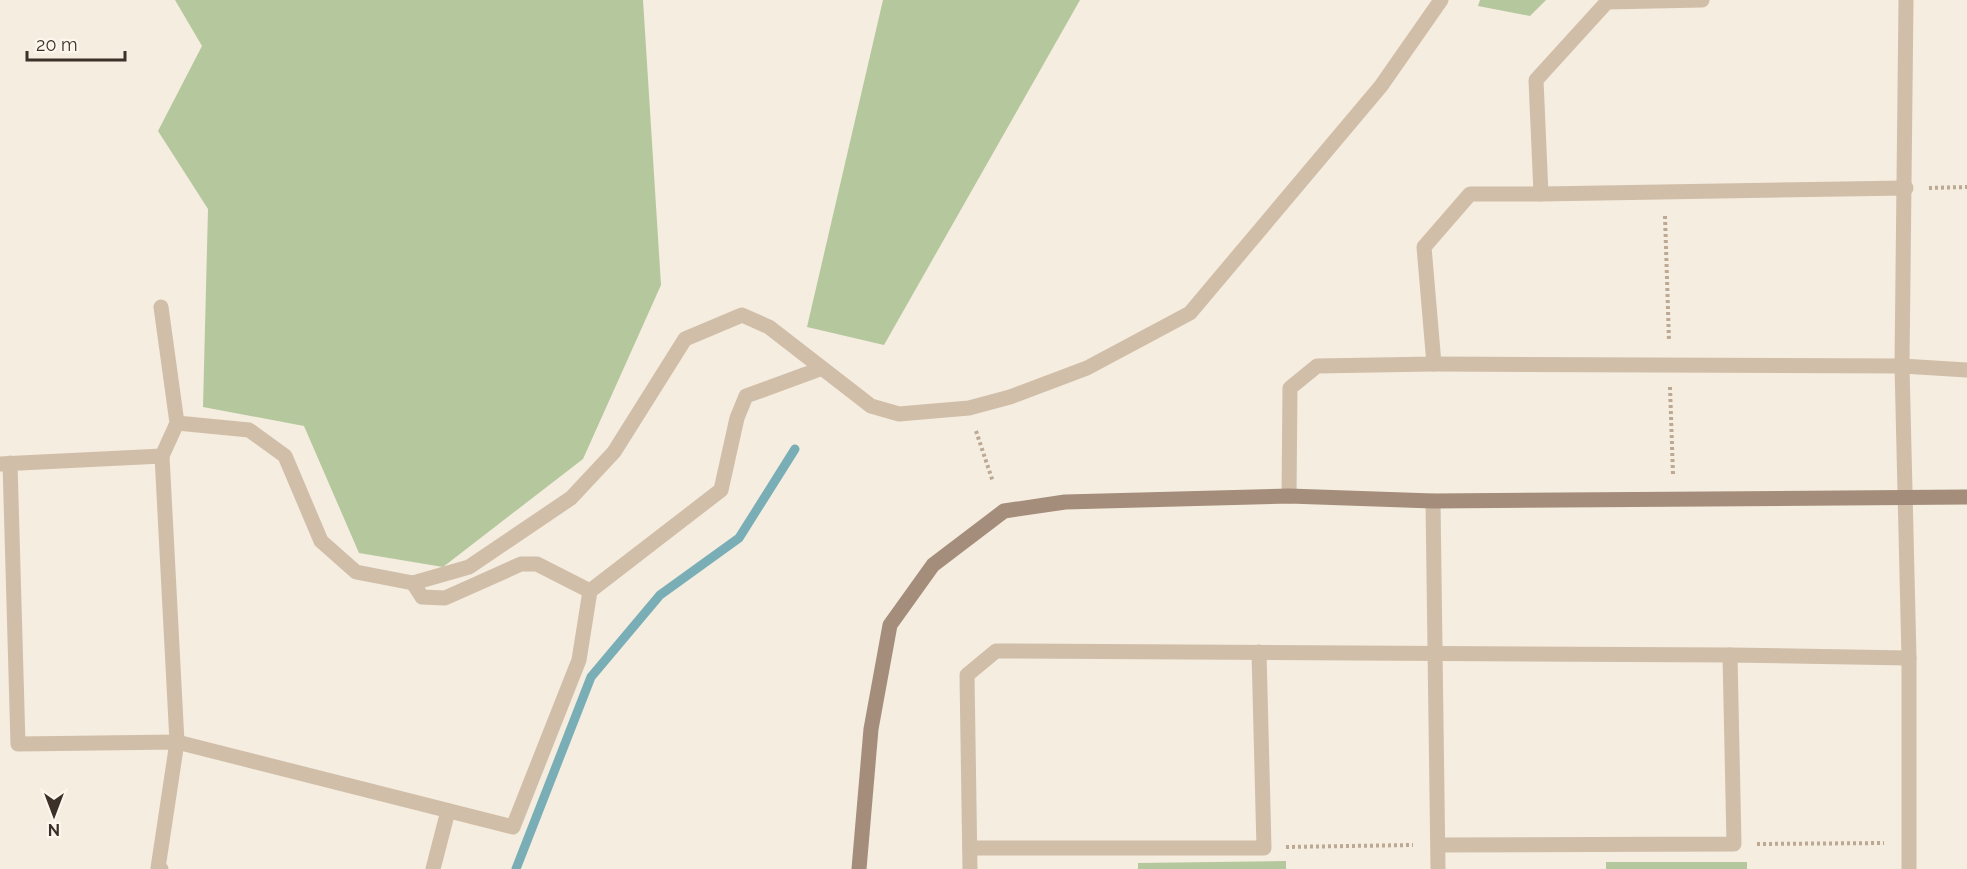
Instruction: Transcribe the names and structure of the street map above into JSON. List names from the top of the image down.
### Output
{
  "scale_bar": "20 m",
  "north": "bottom"
}
